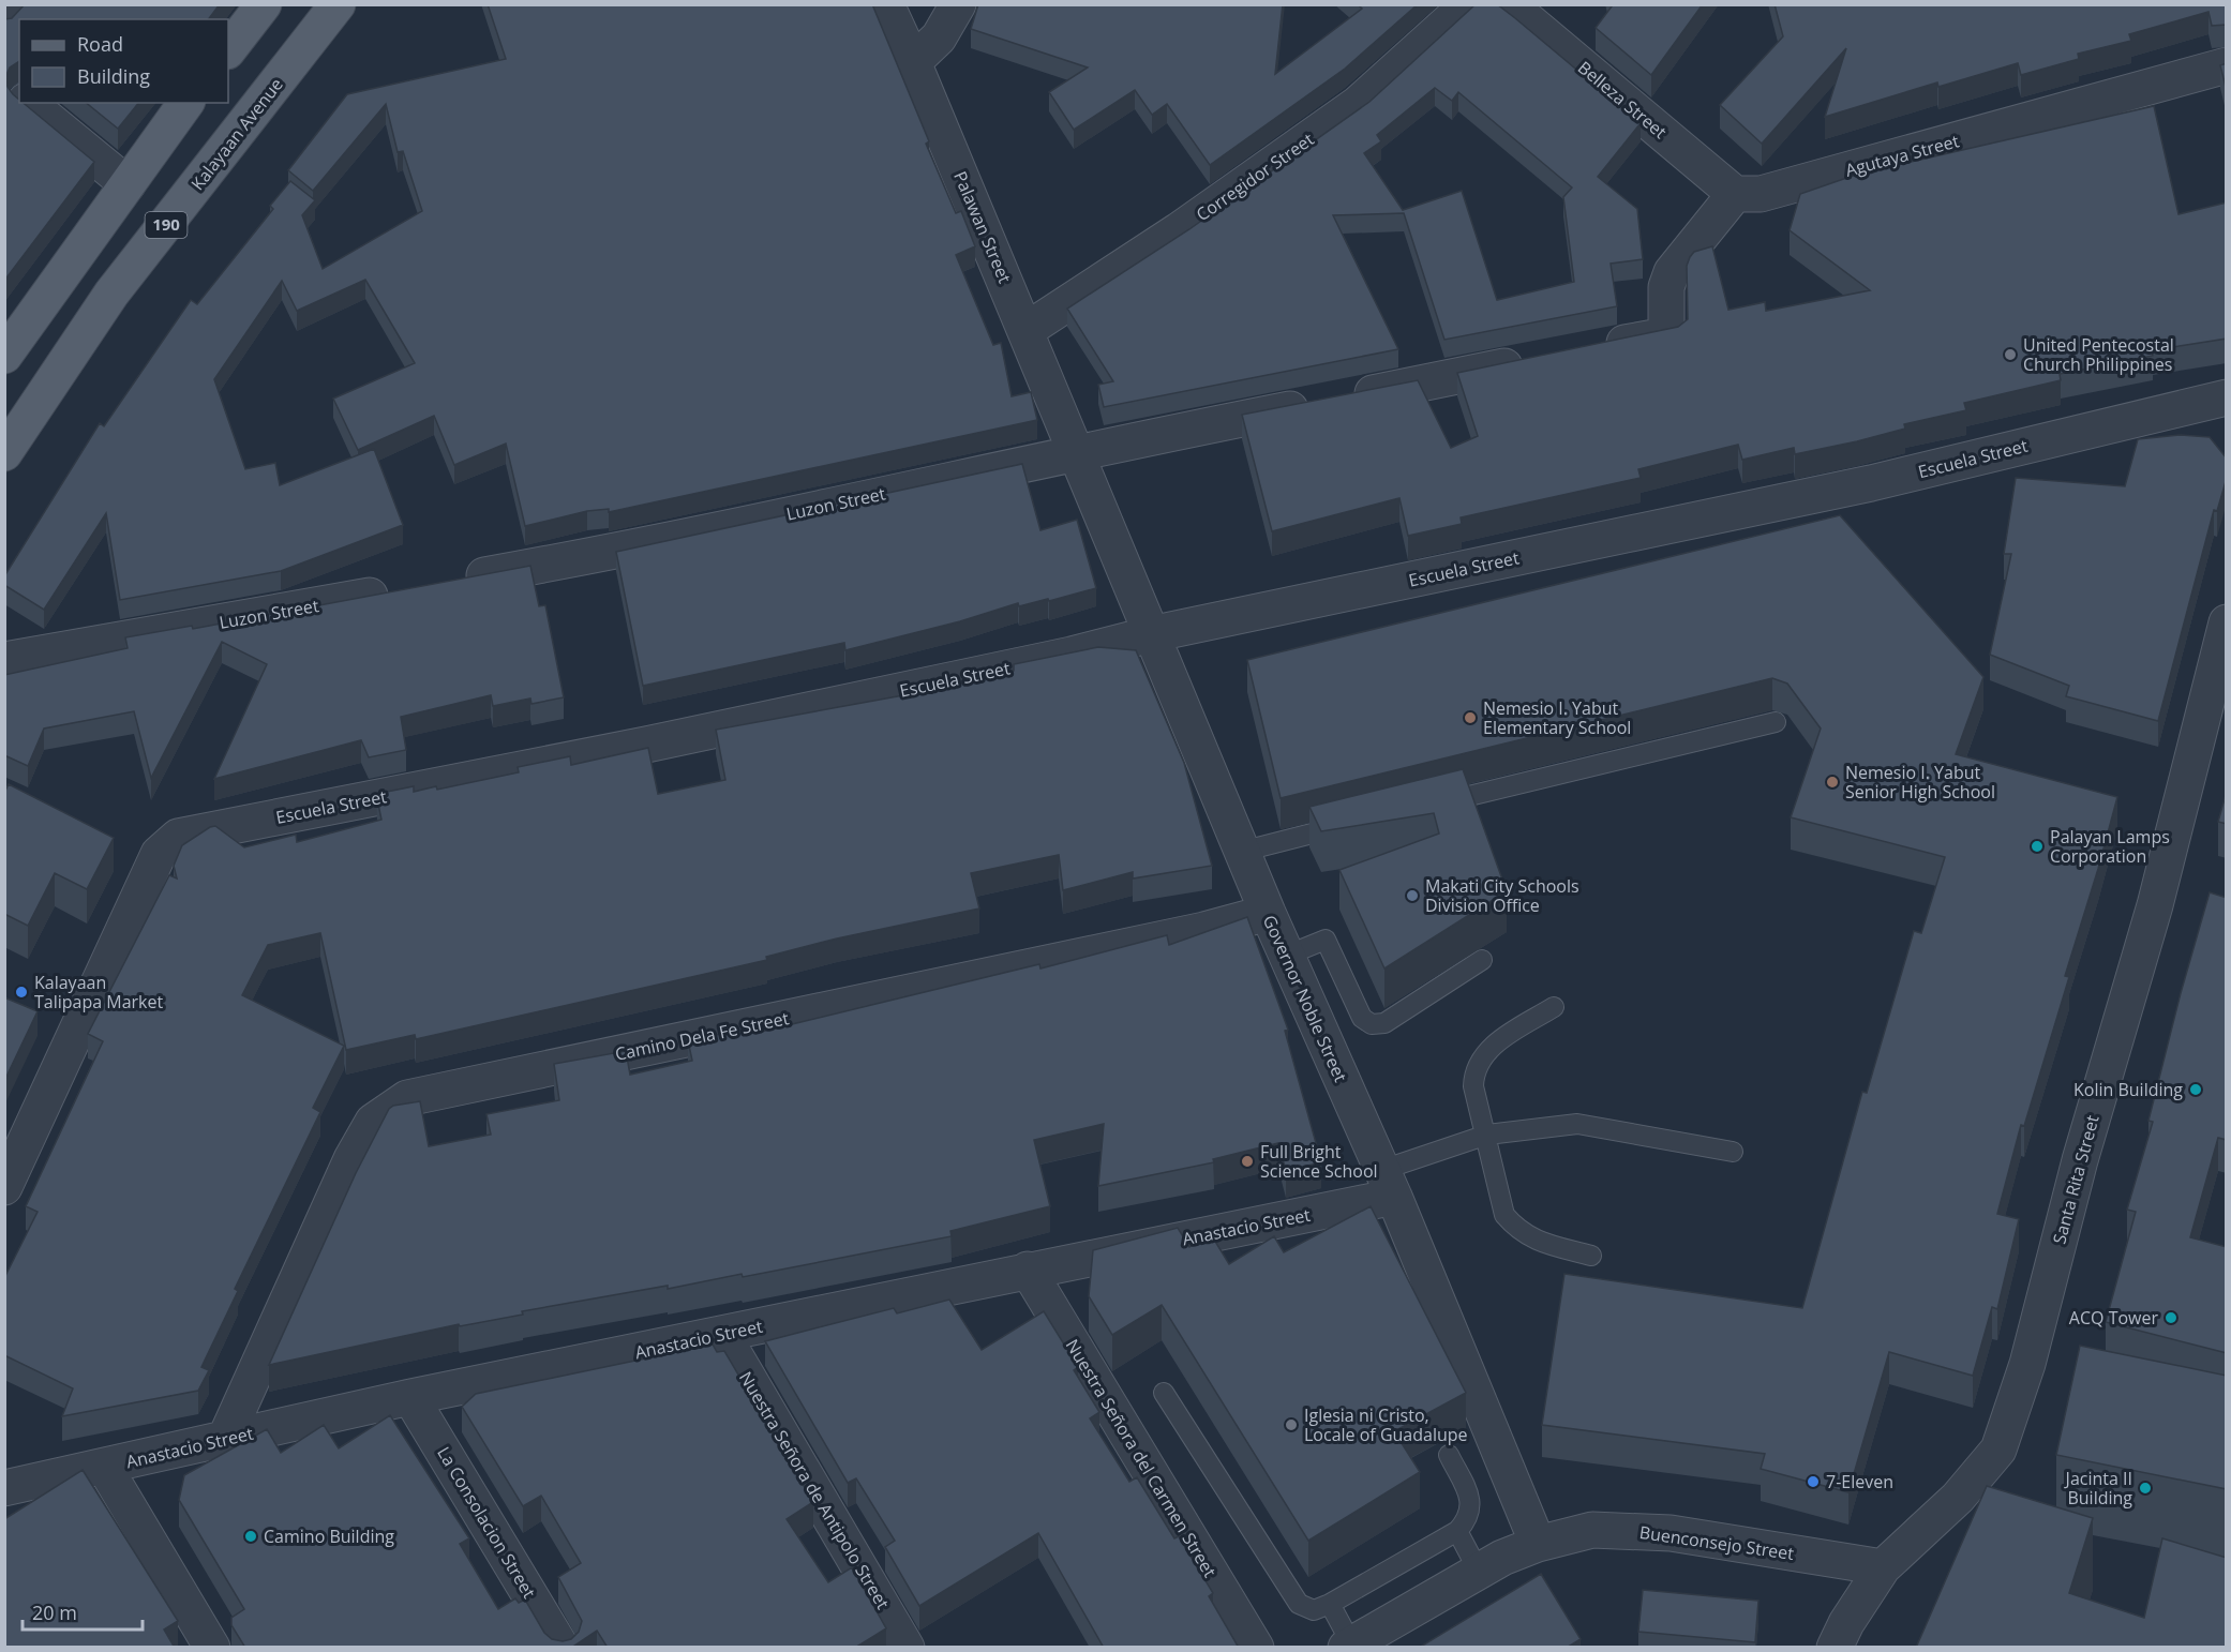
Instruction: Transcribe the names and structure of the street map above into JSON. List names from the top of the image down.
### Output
{
  "streets": {
    "main road": ["Kalayaan Avenue", "190"],
    "street": [
      "Belleza Street",
      "Agutaya Street",
      "Corregidor Street",
      "Palawan Street",
      "Escuela Street",
      "Luzon Street",
      "Governor Noble Street",
      "Camino Dela Fe Street",
      "Santa Rita Street",
      "Anastacio Street",
      "Nuestra Señora del Carmen Street",
      "Nuestra Señora de Antipolo Street",
      "La Consolacion Street",
      "Buenconsejo Street"
    ]
  },
  "crossings": [
    ["Belleza Street", "Agutaya Street"],
    ["Corregidor Street", "Palawan Street"],
    ["Palawan Street", "Luzon Street"],
    ["Palawan Street", "Governor Noble Street"],
    ["Escuela Street", "Governor Noble Street"],
    ["Luzon Street", "Governor Noble Street"],
    ["Governor Noble Street", "Camino Dela Fe Street"],
    ["Governor Noble Street", "Anastacio Street"],
    ["Governor Noble Street", "Buenconsejo Street"],
    ["Camino Dela Fe Street", "Anastacio Street"],
    ["Santa Rita Street", "Buenconsejo Street"],
    ["Anastacio Street", "Nuestra Señora del Carmen Street"],
    ["Anastacio Street", "Nuestra Señora de Antipolo Street"],
    ["Anastacio Street", "La Consolacion Street"]
  ],
  "places": [
    "United Pentecostal Church Philippines",
    "Nemesio I. Yabut Elementary School",
    "Nemesio I. Yabut Senior High School",
    "Palayan Lamps Corporation",
    "Makati City Schools Division Office",
    "Kalayaan Talipapa Market",
    "Kolin Building",
    "Full Bright Science School",
    "ACQ Tower",
    "Iglesia ni Cristo, Locale of Guadalupe",
    "7-Eleven",
    "Jacinta II Building",
    "Camino Building"
  ],
  "legend": ["Road", "Building"],
  "scale_bar": "20 m"
}
